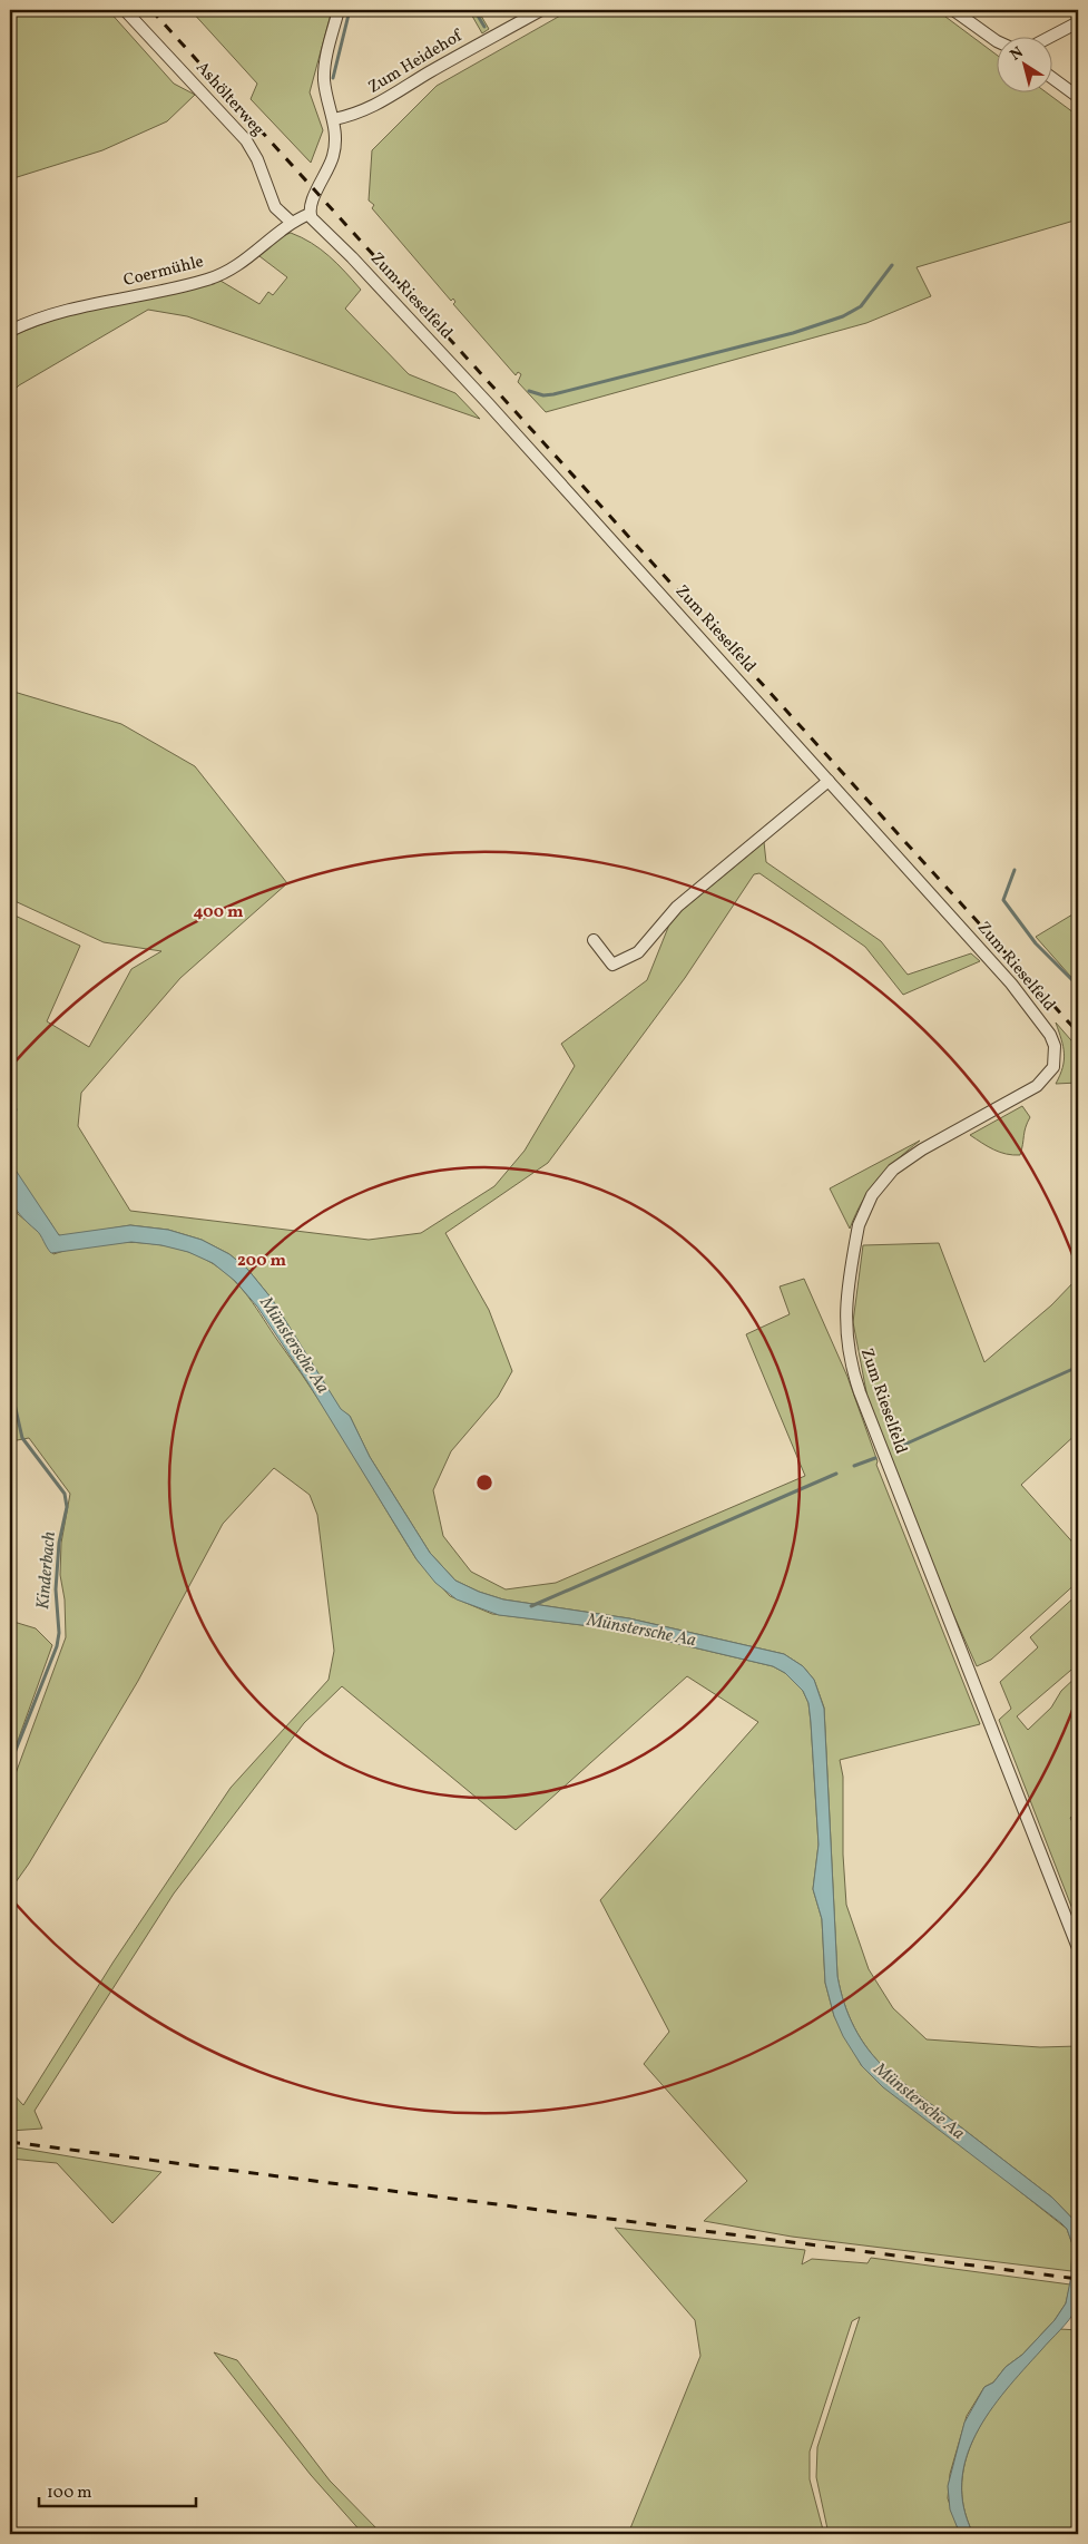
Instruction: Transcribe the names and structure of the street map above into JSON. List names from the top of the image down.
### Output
{
  "streets": {
    "street": [
      "Zum Heidehof",
      "Ashölterweg",
      "Coermühle",
      "Zum Rieselfeld"
    ]
  },
  "crossings": [
    ["Ashölterweg", "Coermühle"],
    ["Coermühle", "Zum Rieselfeld"]
  ],
  "water": ["Münstersche Aa", "Kinderbach"],
  "scale_bar": "100 m",
  "north": "top left",
  "rings": ["400 m", "200 m"]
}
